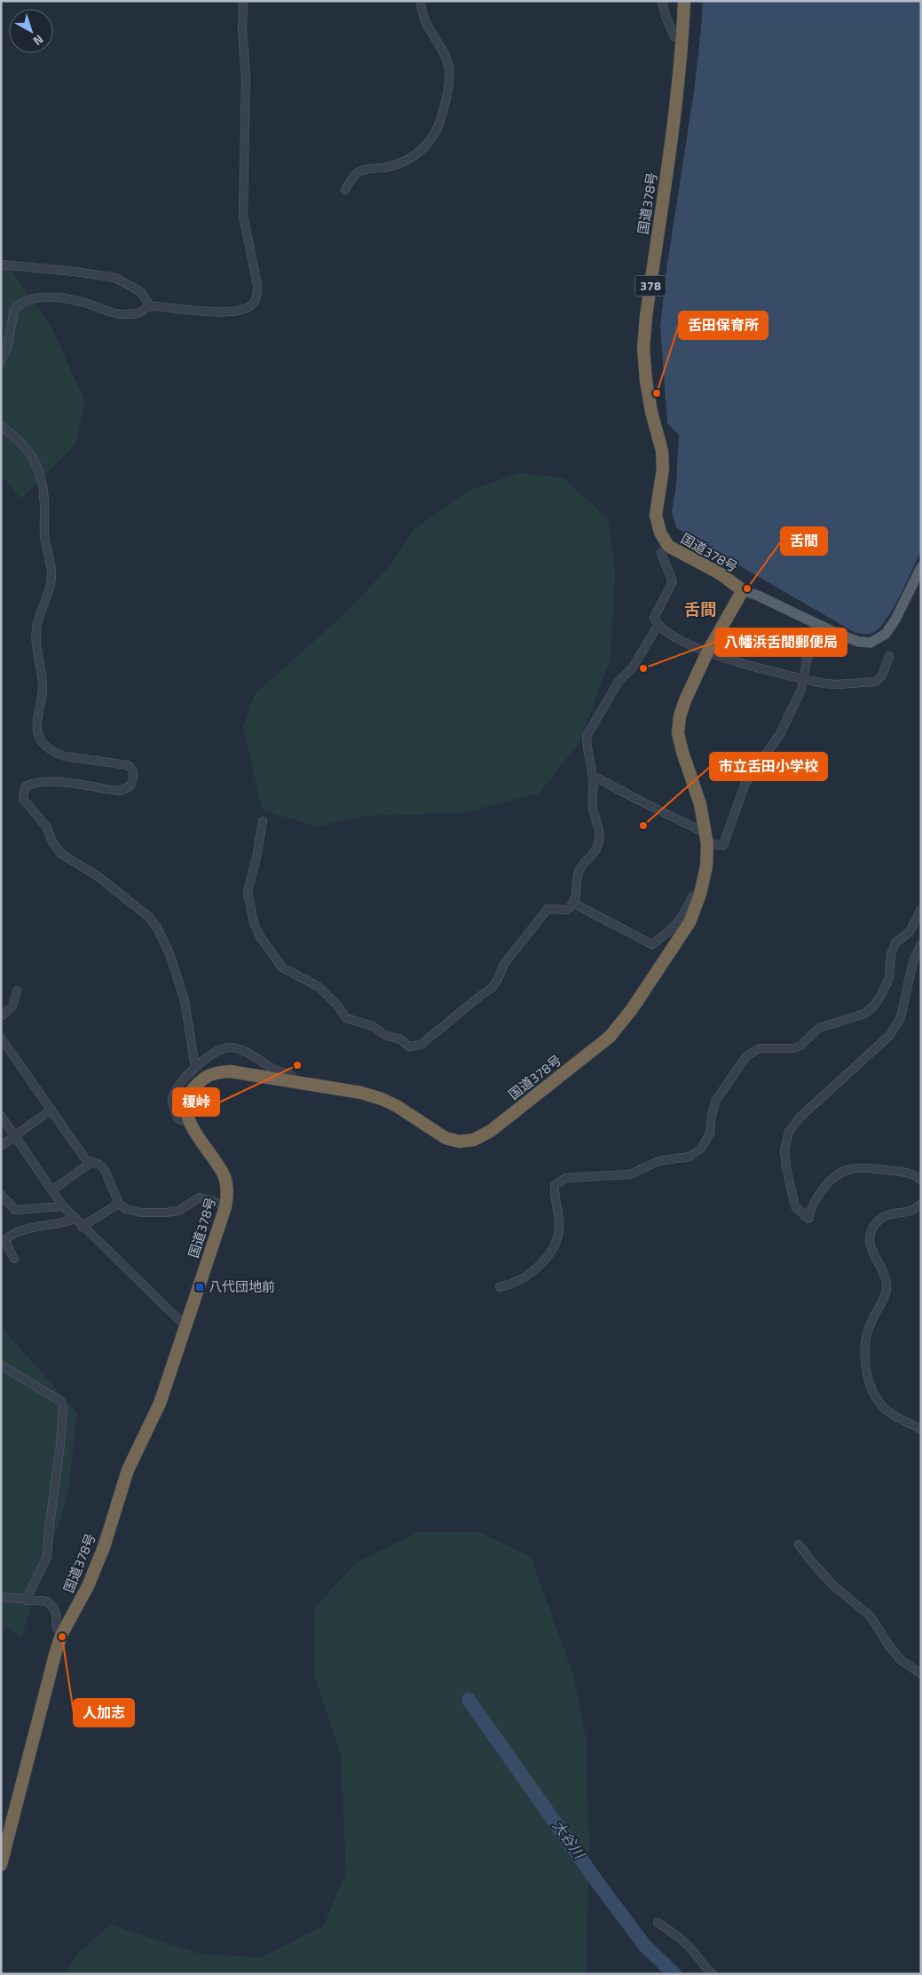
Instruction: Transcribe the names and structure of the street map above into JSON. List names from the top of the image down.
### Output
{
  "streets": {
    "highway": ["国道378号", "378"]
  },
  "districts": ["舌間"],
  "water": ["大谷川"],
  "places": {
    "other": [
      "舌田保育所",
      "舌間",
      "八幡浜舌間郵便局",
      "市立舌田小学校",
      "榎峠",
      "人加志"
    ],
    "transit": ["八代団地前"]
  },
  "north": "bottom right"
}
